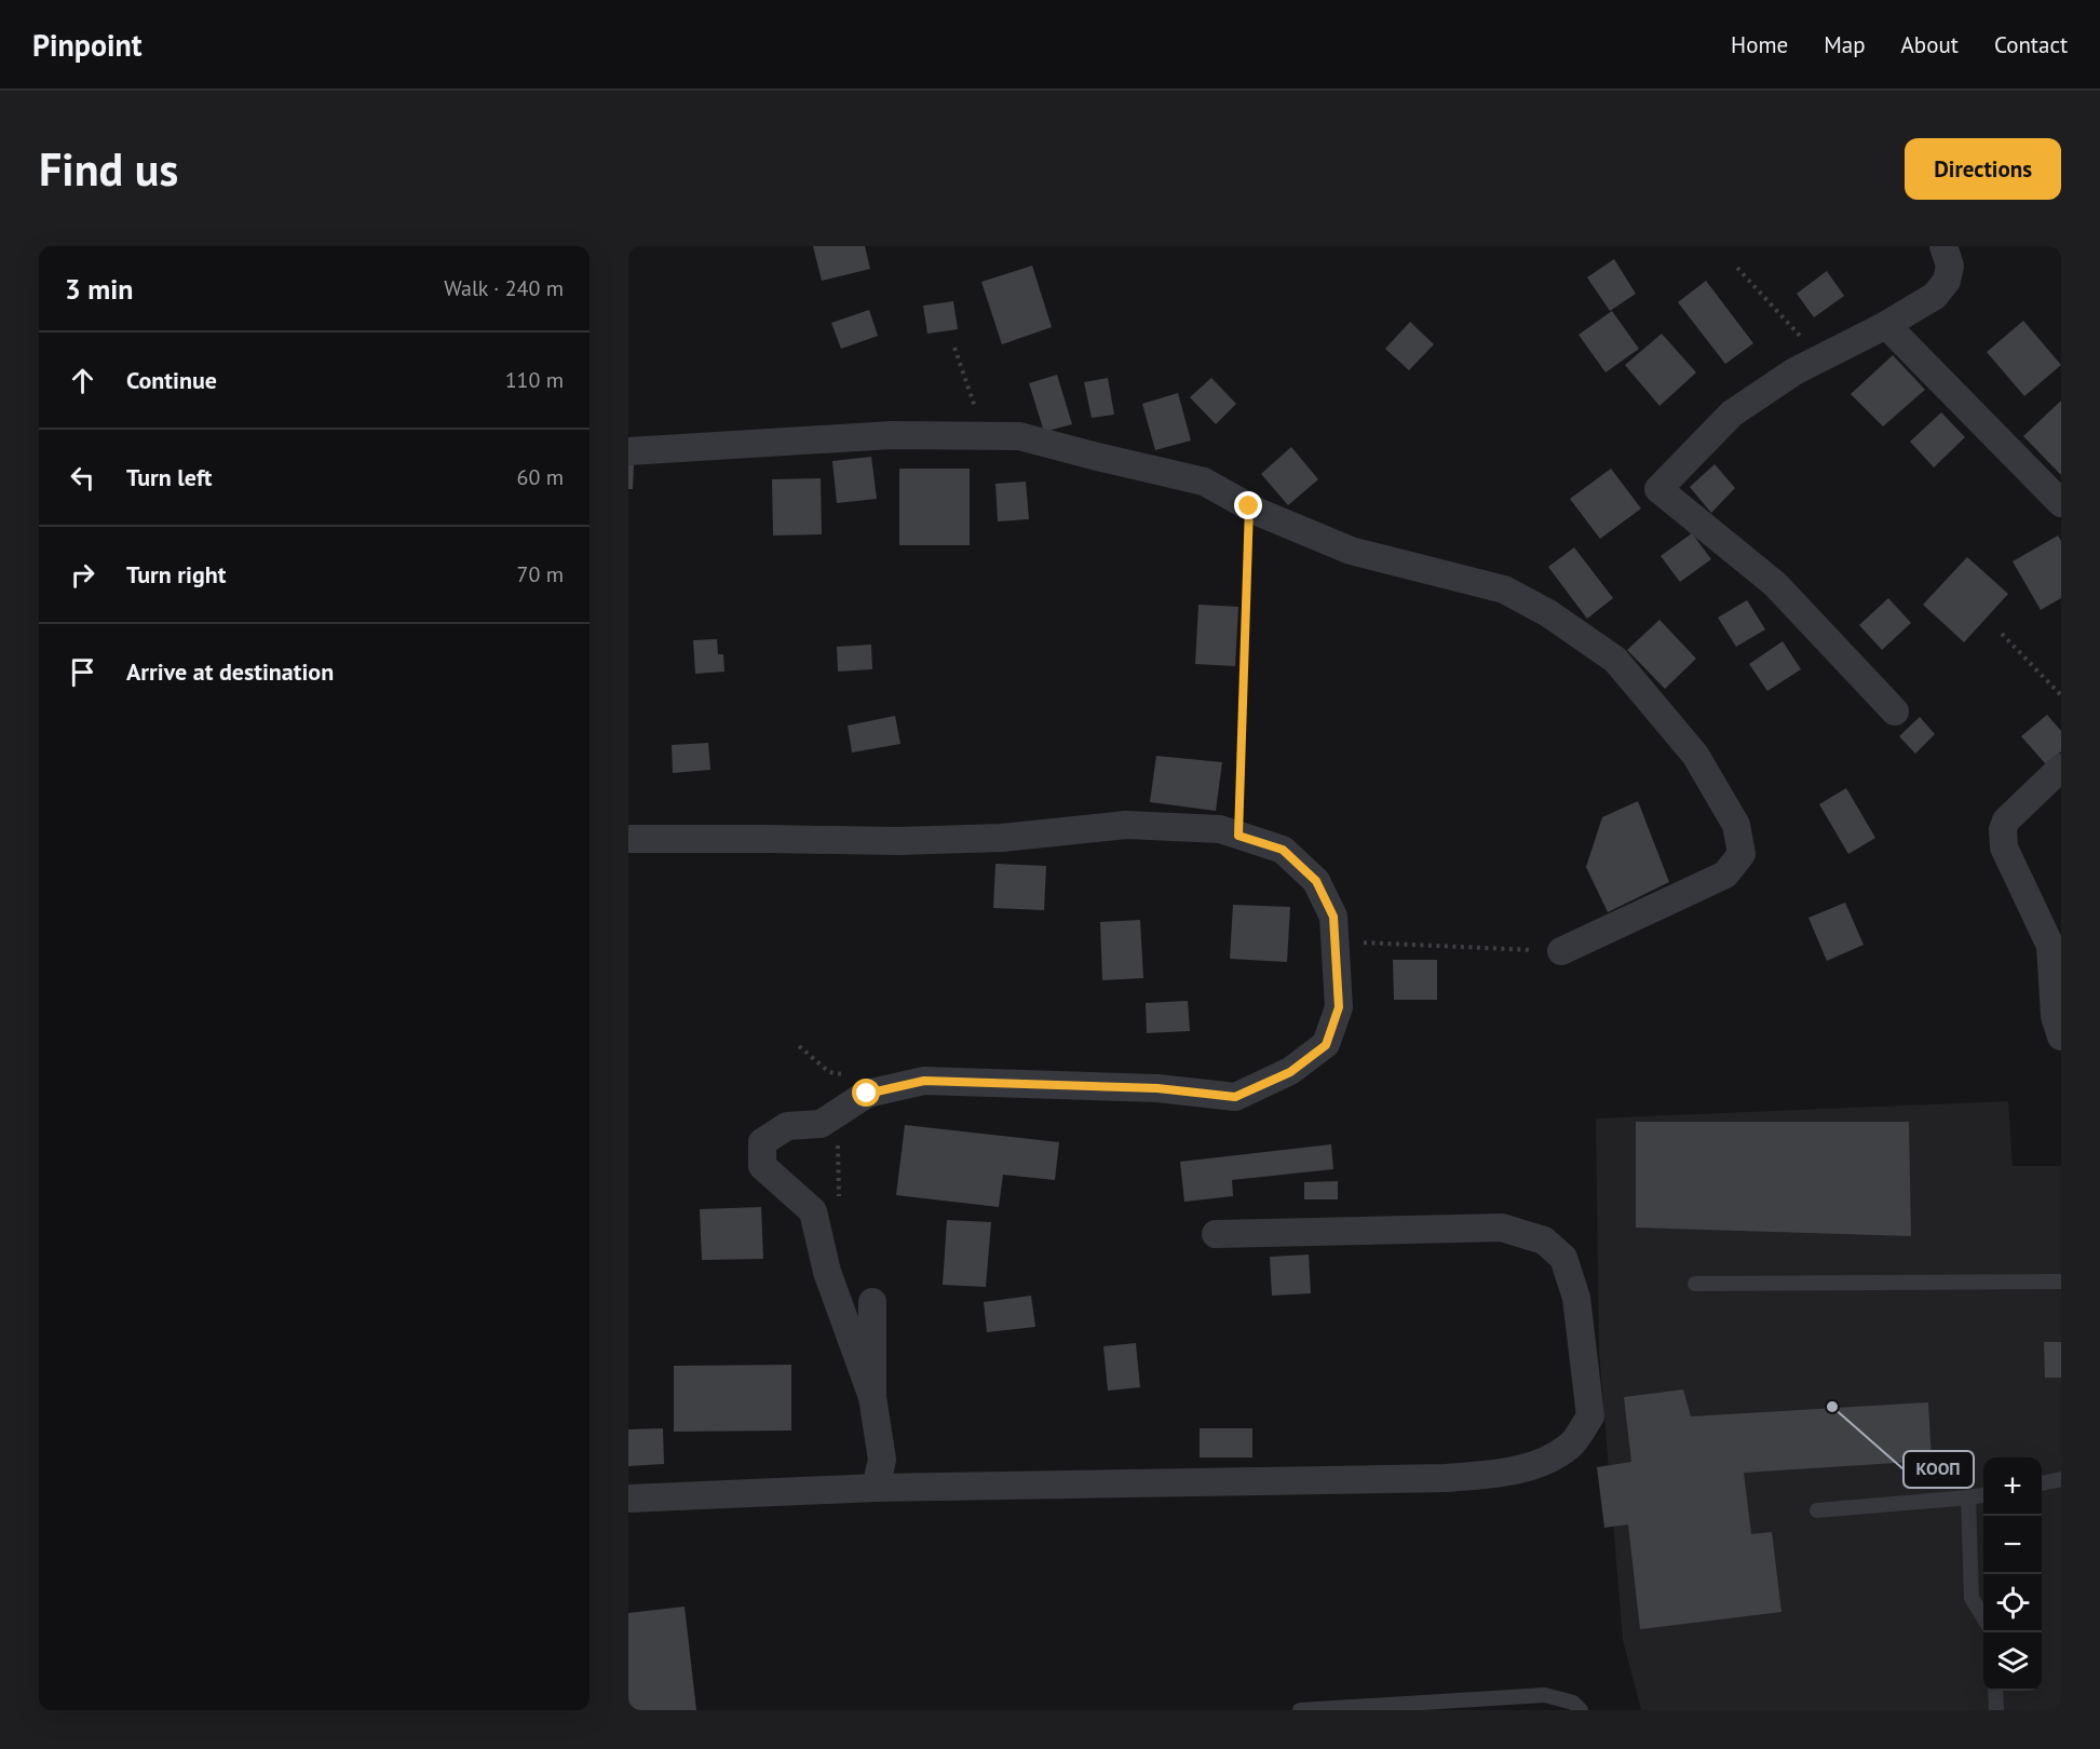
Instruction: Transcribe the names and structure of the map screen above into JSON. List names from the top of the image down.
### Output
{
  "places": ["КООП"],
  "page": {
    "header": "Pinpoint",
    "nav": [
      "Home",
      "Map",
      "About",
      "Contact"
    ],
    "buttons": "Directions",
    "title": "Find us",
    "heading": ["3 min", "Walk · 240 m"],
    "list": [
      ["Continue", "110 m"],
      ["Turn left", "60 m"],
      ["Turn right", "70 m"],
      "Arrive at destination"
    ],
    "map_buttons": ["+", "−"]
  }
}
